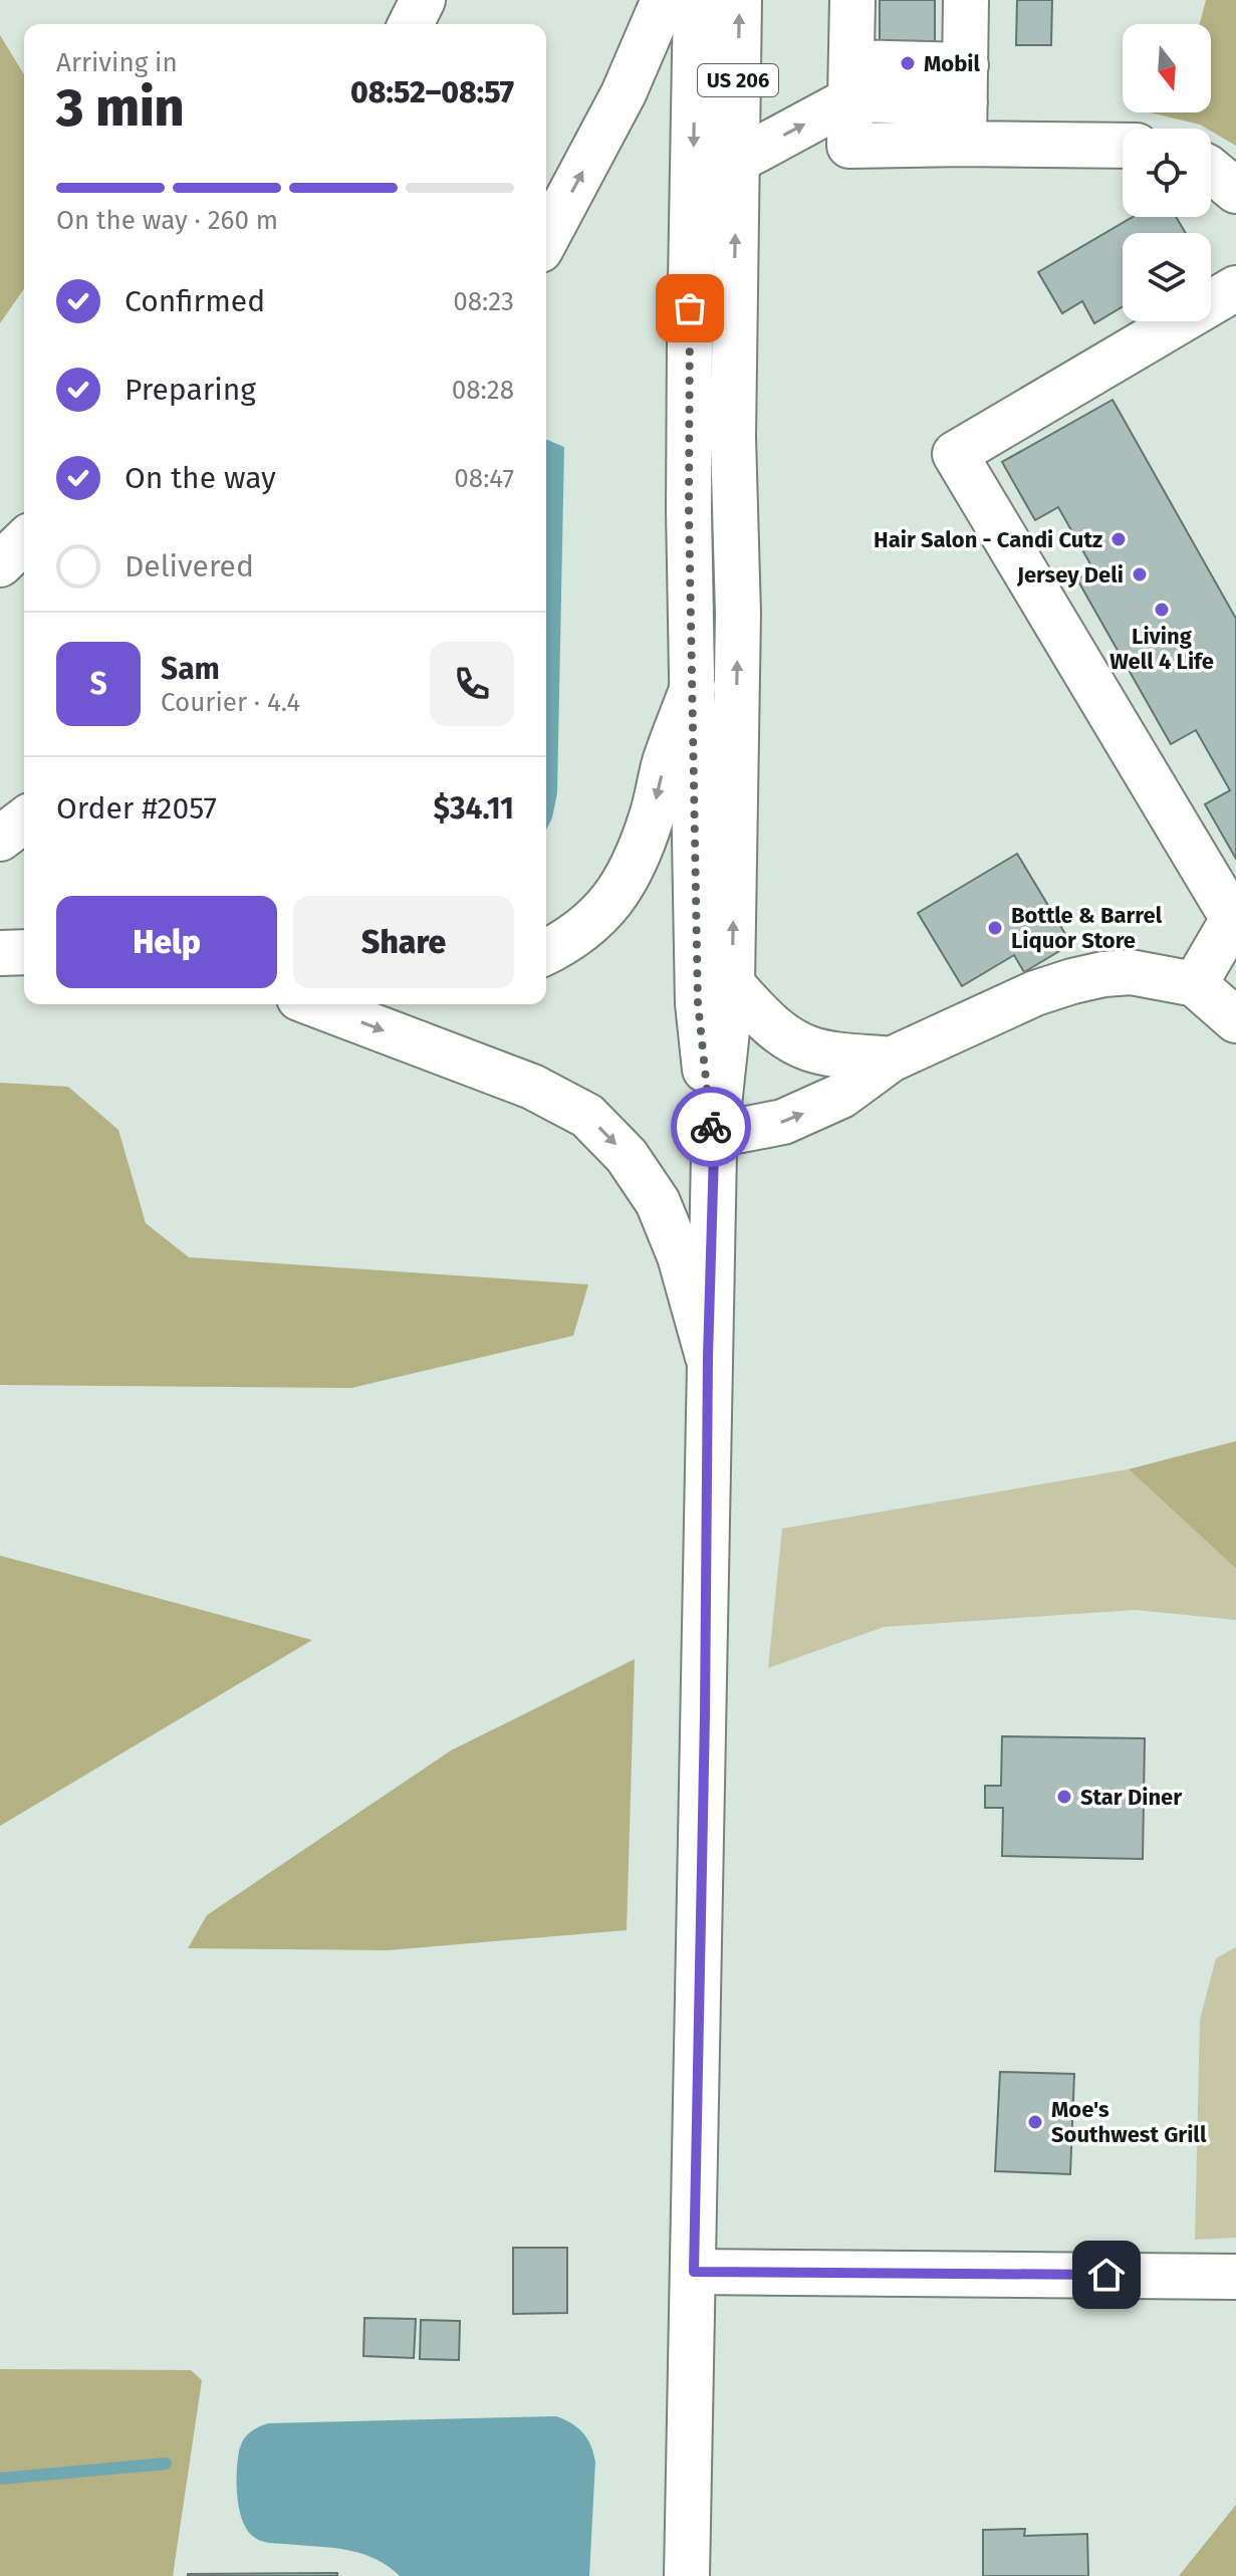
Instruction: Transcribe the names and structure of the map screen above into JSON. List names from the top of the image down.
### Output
{
  "streets": {
    "main road": ["US 206"]
  },
  "places": [
    "Mobil",
    "Hair Salon - Candi Cutz",
    "Jersey Deli",
    "Living Well 4 Life",
    "Bottle & Barrel Liquor Store",
    "Star Diner",
    "Moe's Southwest Grill"
  ],
  "north": "bottom",
  "page": {
    "heading": ["3 min", "Arriving in", "08:52–08:57"],
    "panel": [
      "Sam",
      "Courier · 4.4",
      "Order #2057",
      "$34.11"
    ],
    "bar": "On the way · 260 m",
    "list": [
      ["Confirmed", "08:23"],
      ["Preparing", "08:28"],
      ["On the way", "08:47"],
      "Delivered"
    ],
    "round": "S",
    "buttons": ["Help", "Share"]
  }
}
